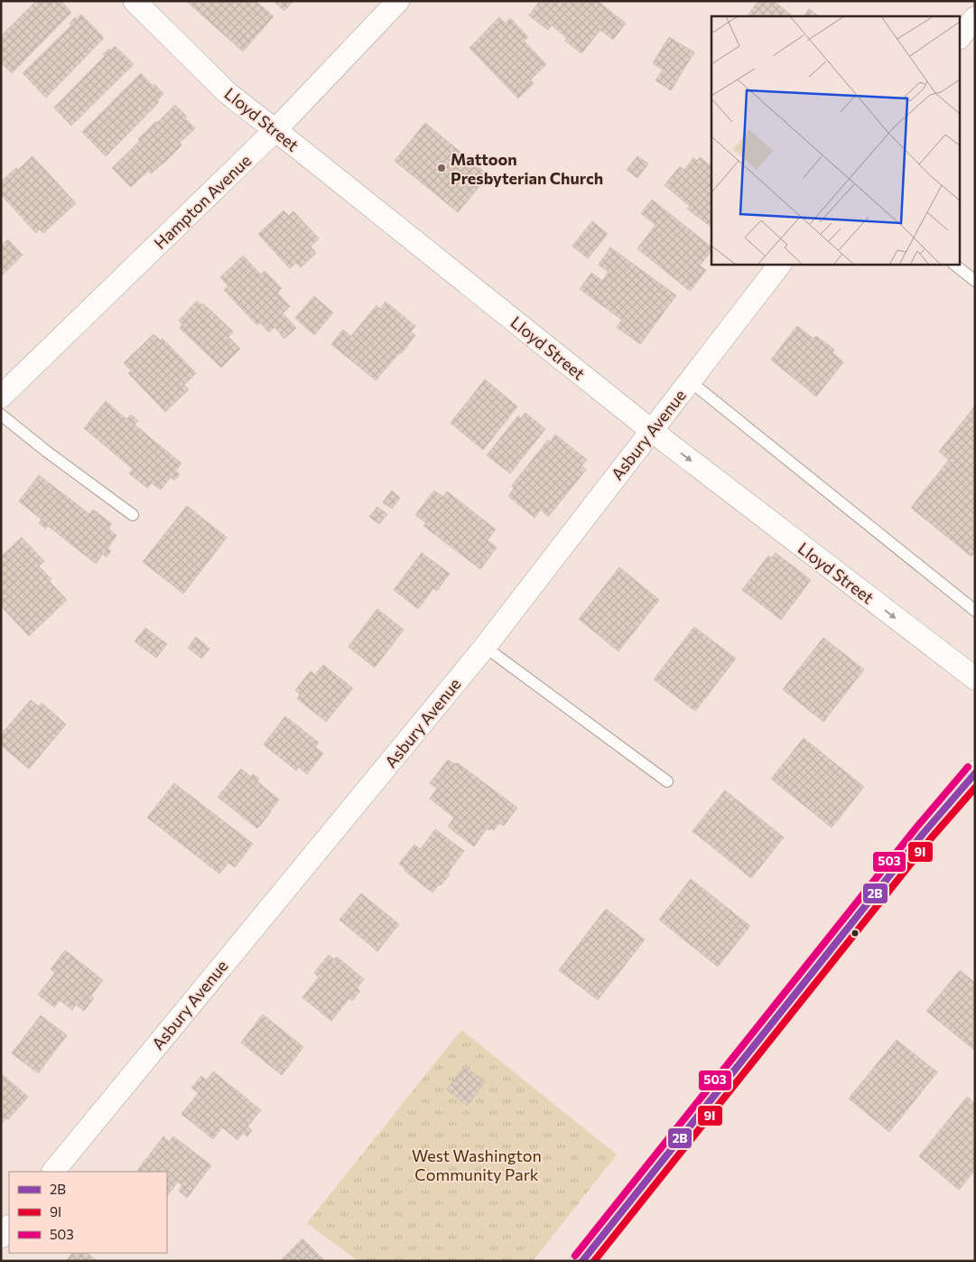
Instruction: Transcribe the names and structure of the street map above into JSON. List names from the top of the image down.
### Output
{
  "streets": {
    "street": ["Lloyd Street", "Hampton Avenue", "Asbury Avenue"]
  },
  "crossings": [
    ["Lloyd Street", "Hampton Avenue"],
    ["Lloyd Street", "Asbury Avenue"]
  ],
  "one_way": ["Lloyd Street"],
  "parks": ["West Washington Community Park"],
  "places": ["Mattoon Presbyterian Church"],
  "lines": ["transit line 503", "transit line 2B", "transit line 9I"],
  "legend": ["2B", "9I", "503"]
}
